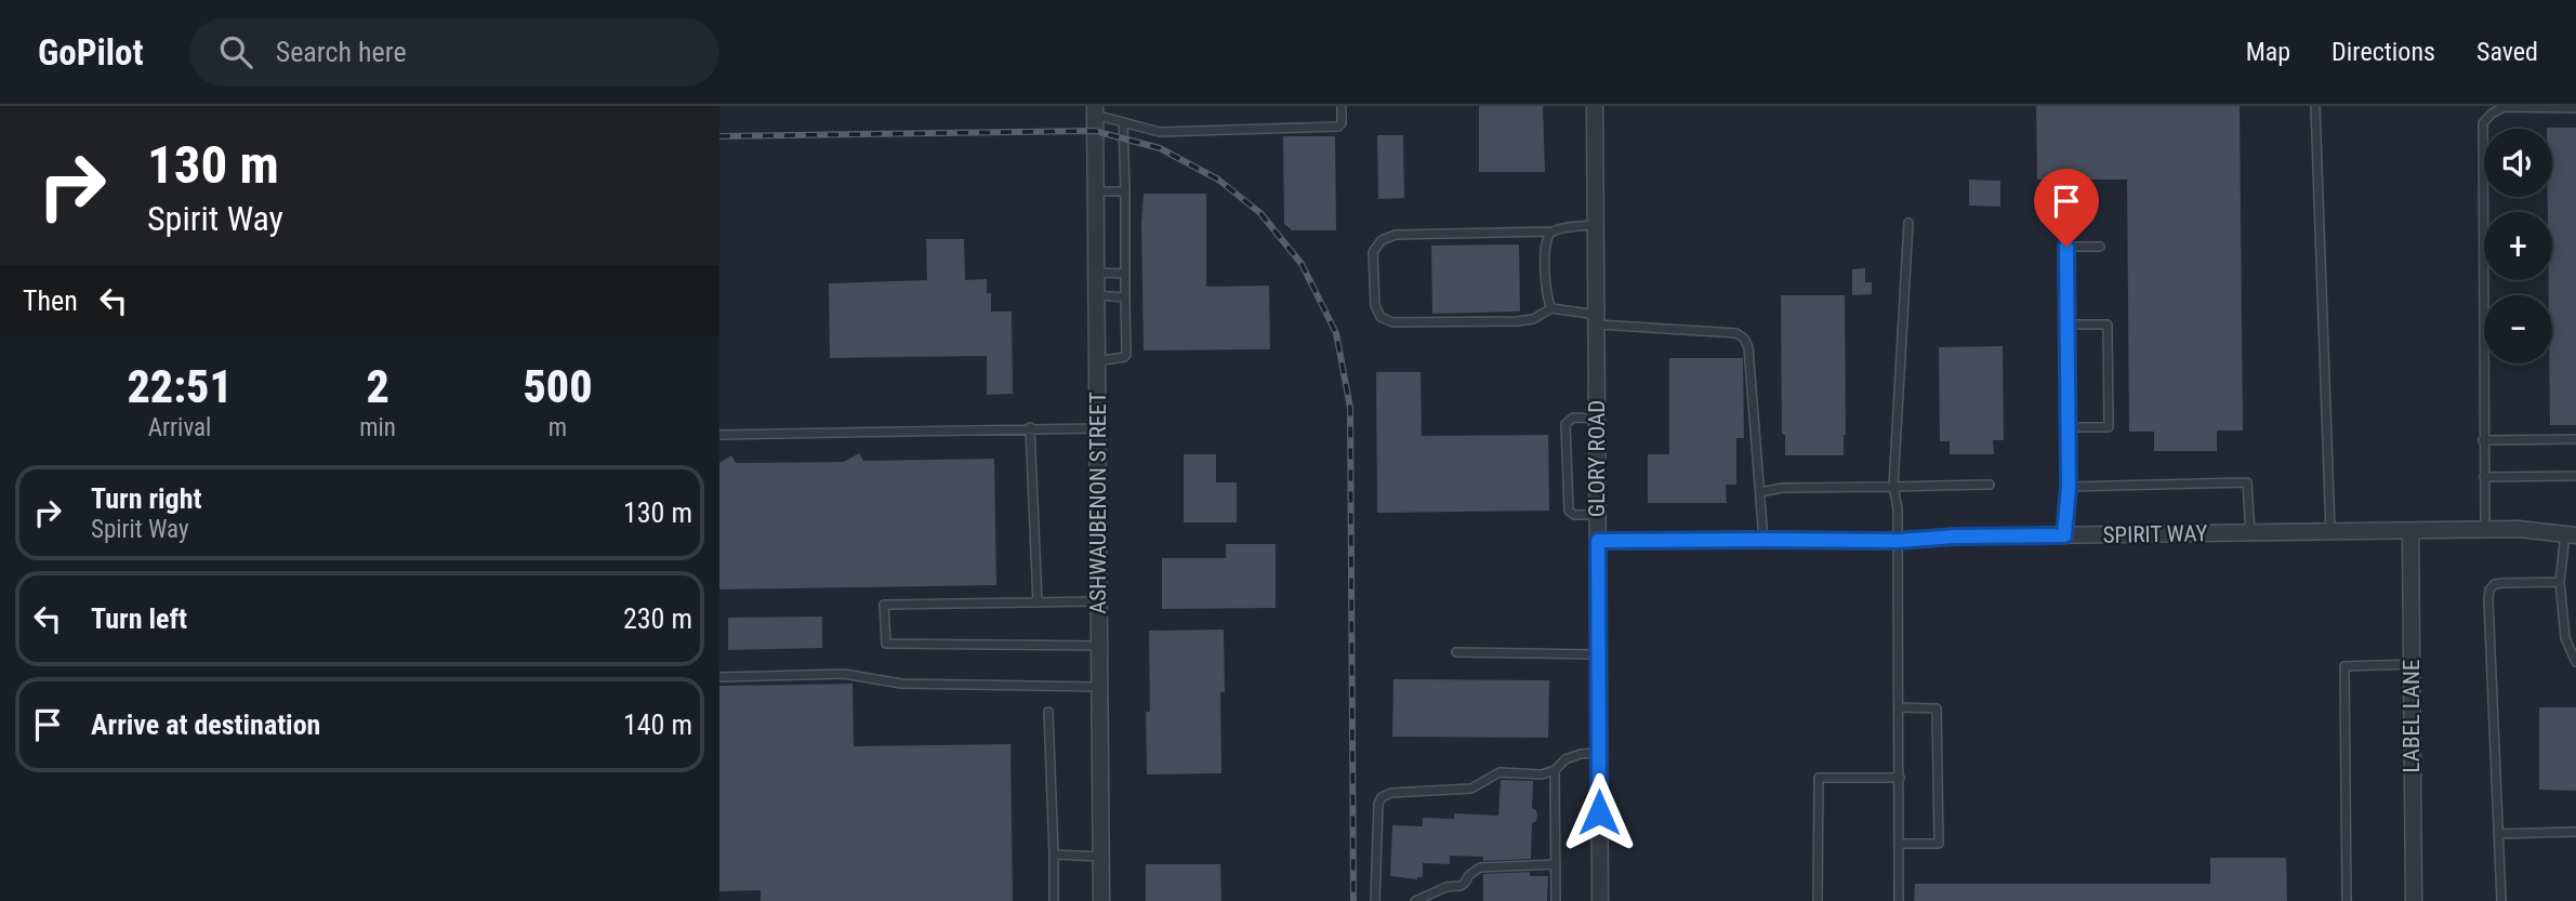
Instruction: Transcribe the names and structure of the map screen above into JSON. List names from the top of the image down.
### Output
{
  "streets": {
    "street": [
      "GLORY ROAD",
      "ASHWAUBENON STREET",
      "SPIRIT WAY",
      "LABEL LANE"
    ]
  },
  "crossings": [
    ["GLORY ROAD", "SPIRIT WAY"],
    ["SPIRIT WAY", "LABEL LANE"]
  ],
  "page": {
    "header": "GoPilot",
    "search": "Search here",
    "nav": ["Map", "Directions", "Saved"],
    "turn": ["130 m", "Spirit Way"],
    "map_buttons": ["+", "−"],
    "then": "Then",
    "eta": [
      "22:51",
      "Arrival",
      "2",
      "min",
      "500",
      "m"
    ],
    "list": [
      {
        "name": "Turn right",
        "note": "Spirit Way",
        "value": "130 m"
      },
      {
        "name": "Turn left",
        "value": "230 m"
      },
      {
        "name": "Arrive at destination",
        "value": "140 m"
      }
    ]
  }
}
